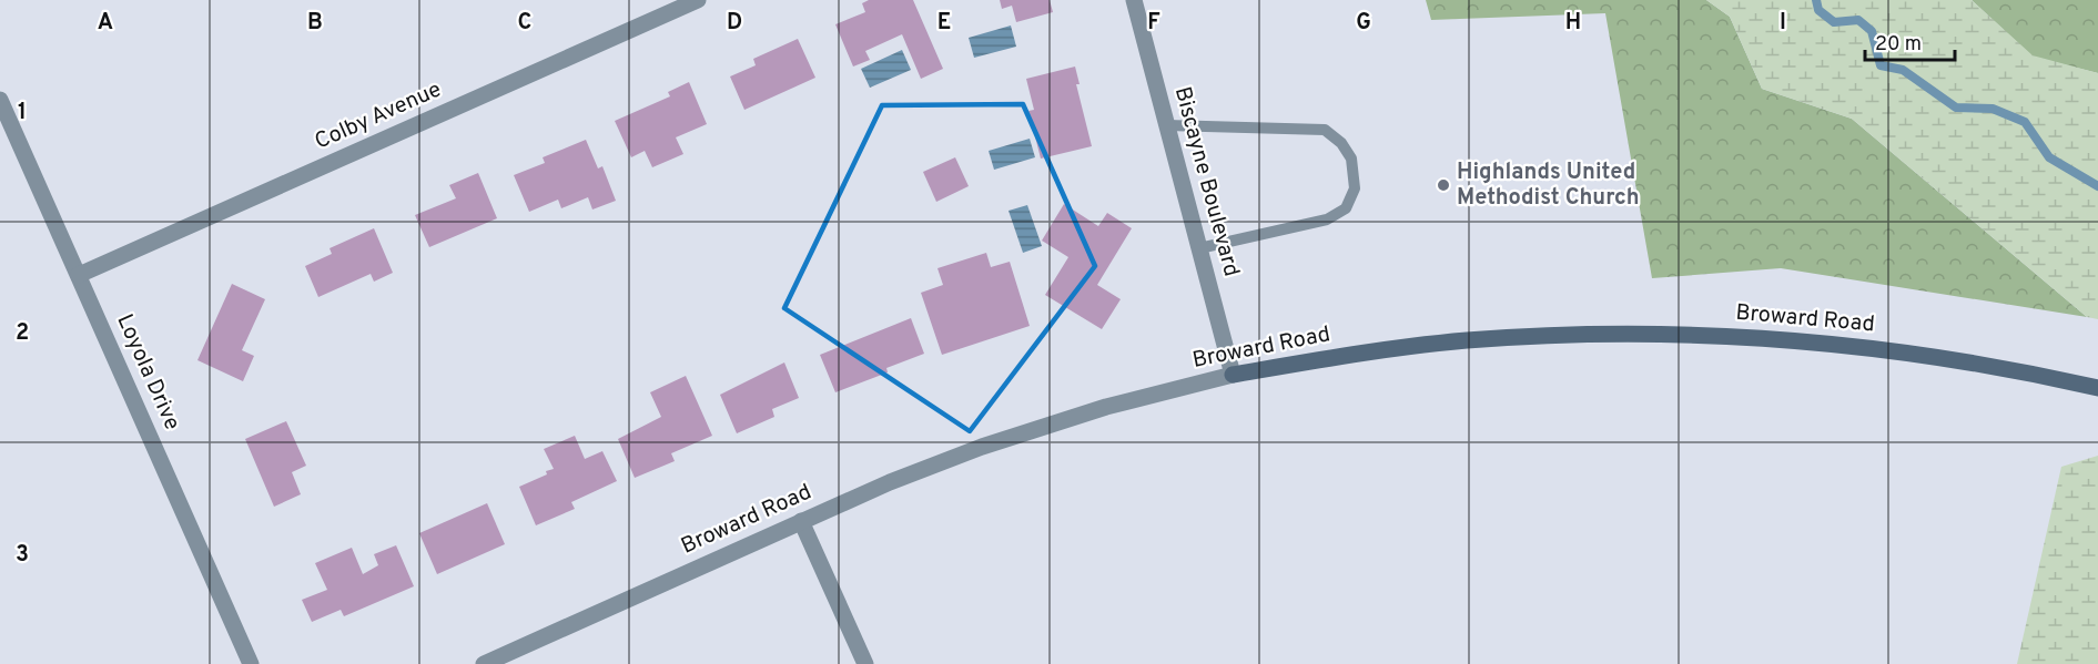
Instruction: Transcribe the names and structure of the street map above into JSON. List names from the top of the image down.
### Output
{
  "streets": {
    "main road": ["Broward Road"],
    "street": ["Colby Avenue", "Biscayne Boulevard", "Loyola Drive"]
  },
  "crossings": [
    ["Colby Avenue", "Loyola Drive"],
    ["Biscayne Boulevard", "Broward Road"]
  ],
  "places": ["Highlands United Methodist Church"],
  "scale_bar": "20 m",
  "grid": {
    "columns": [
      "A",
      "B",
      "C",
      "D",
      "E",
      "F",
      "G",
      "H",
      "I"
    ],
    "rows": ["1", "2", "3"]
  }
}
